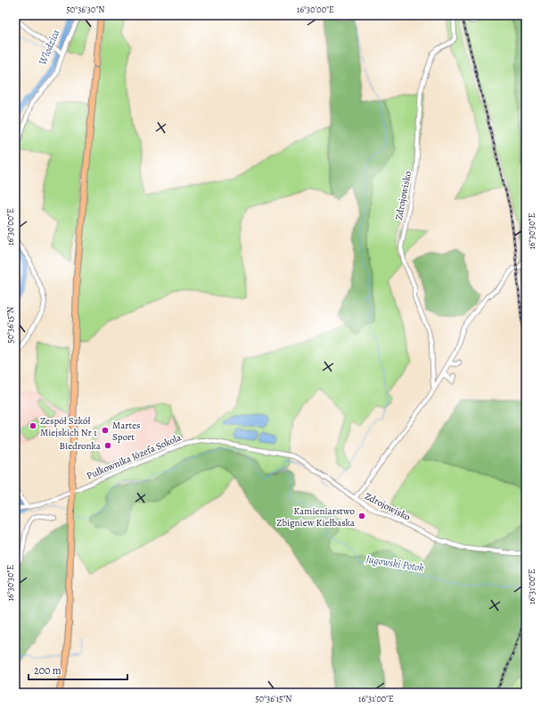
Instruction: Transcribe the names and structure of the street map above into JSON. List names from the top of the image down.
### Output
{
  "streets": {
    "street": ["Zdrojowisko", "Pułkownika Józefa Sokola"]
  },
  "crossings": [
    ["Zdrojowisko", "Pułkownika Józefa Sokola"]
  ],
  "water": ["Włodzica", "Jugowski Potok"],
  "places": [
    "Zespół Szkół Miejskich Nr 1",
    "Martes Sport",
    "Biedronka",
    "Kamieniarstwo Zbigniew Kiełbaska"
  ],
  "scale_bar": "200 m",
  "coordinates": [
    "50°36'30\"N",
    "16°30'00\"E",
    "16°30'30\"E",
    "50°36'15\"N",
    "16°31'00\"E"
  ]
}
